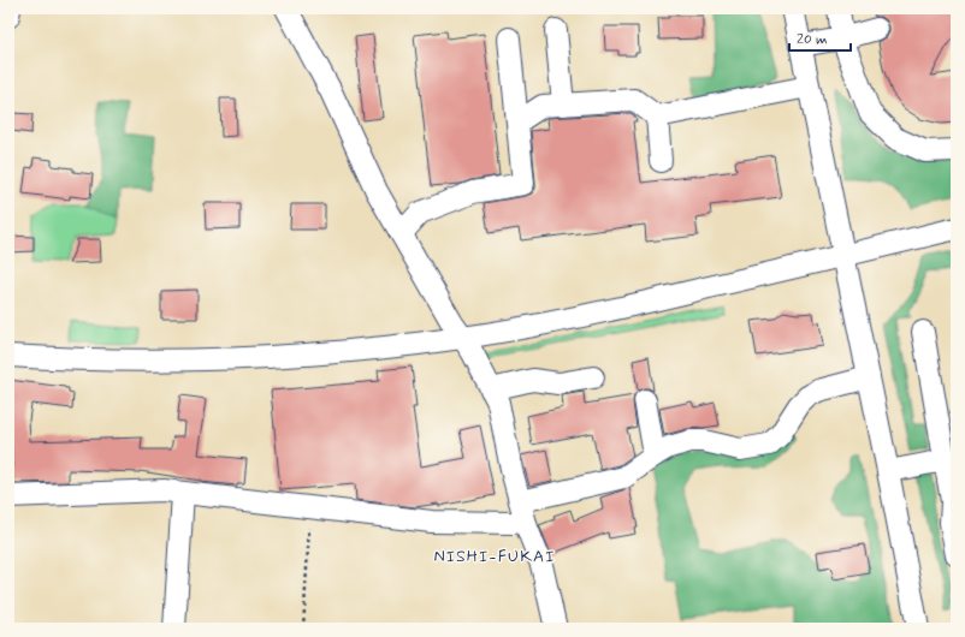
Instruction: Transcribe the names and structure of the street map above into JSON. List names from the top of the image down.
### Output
{
  "districts": ["NISHI-FUKAI"],
  "scale_bar": "20 m"
}
